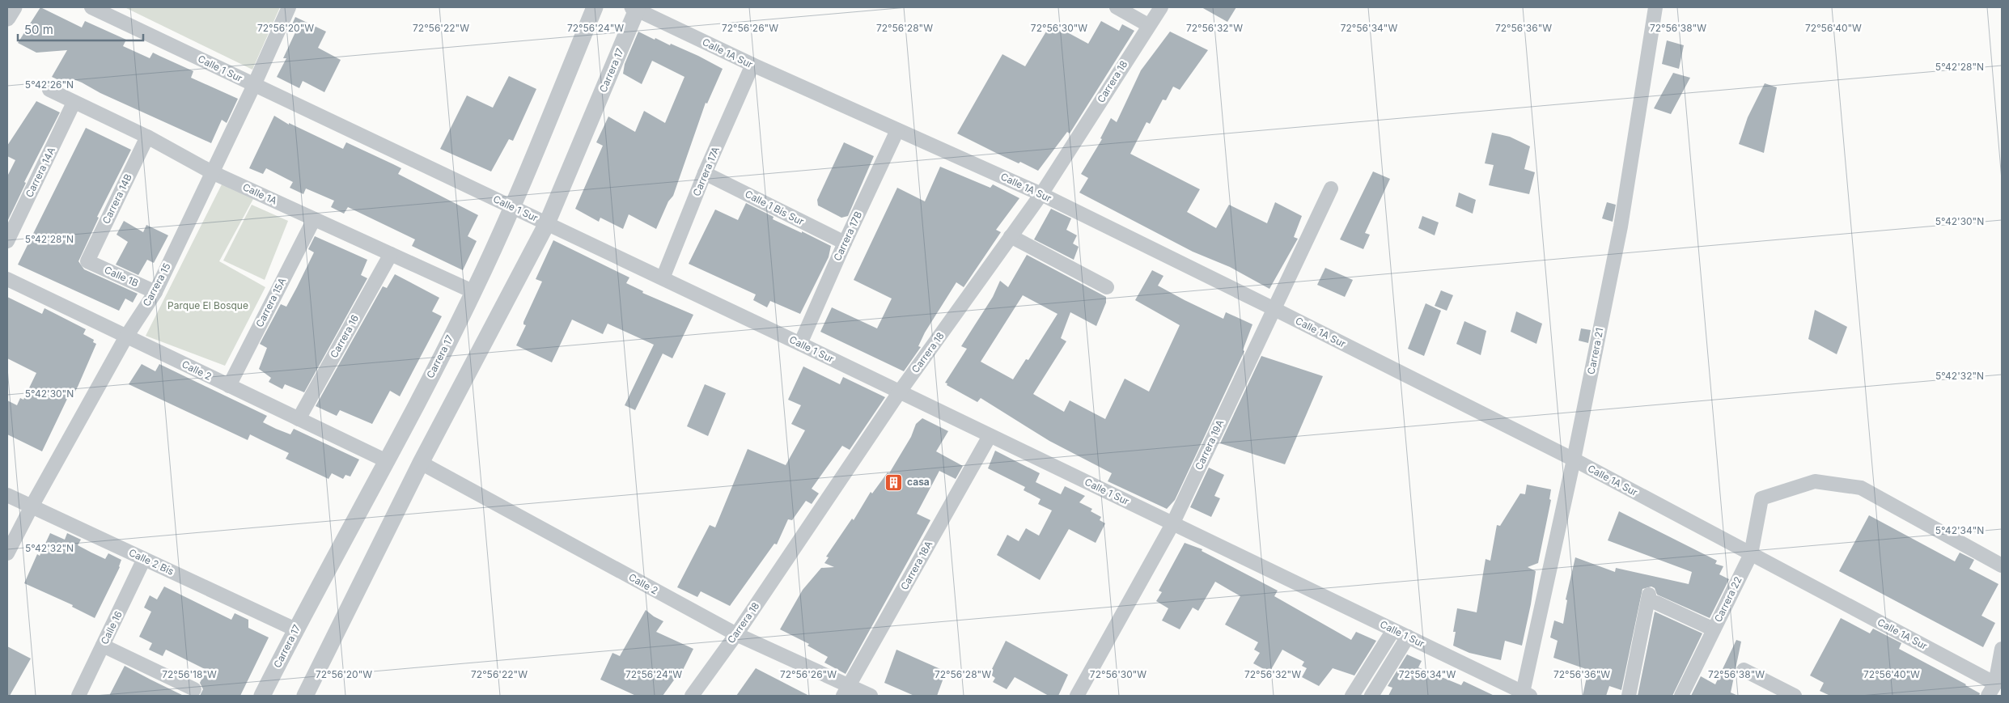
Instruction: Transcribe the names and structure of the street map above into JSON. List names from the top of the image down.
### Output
{
  "streets": {
    "street": [
      "Calle 1A Sur",
      "Calle 1 Sur",
      "Carrera 17",
      "Carrera 18",
      "Carrera 17A",
      "Carrera 14A",
      "Calle 1A",
      "Carrera 14B",
      "Calle 1 Bis Sur",
      "Carrera 17B",
      "Calle 1B",
      "Carrera 15",
      "Carrera 15A",
      "Carrera 16",
      "Carrera 21",
      "Calle 2",
      "Carrera 19A",
      "Calle 2 Bis",
      "Carrera 18A",
      "Carrera 22",
      "Calle 16"
    ]
  },
  "crossings": [
    ["Calle 1A Sur", "Carrera 17"],
    ["Calle 1A Sur", "Carrera 18"],
    ["Calle 1A Sur", "Carrera 17A"],
    ["Calle 1A Sur", "Carrera 17B"],
    ["Calle 1A Sur", "Carrera 21"],
    ["Calle 1A Sur", "Carrera 19A"],
    ["Calle 1A Sur", "Carrera 22"],
    ["Calle 1 Sur", "Carrera 17"],
    ["Calle 1 Sur", "Carrera 18"],
    ["Calle 1 Sur", "Carrera 17A"],
    ["Calle 1 Sur", "Carrera 17B"],
    ["Calle 1 Sur", "Carrera 15"],
    ["Calle 1 Sur", "Carrera 21"],
    ["Calle 1 Sur", "Carrera 19A"],
    ["Calle 1 Sur", "Carrera 18A"],
    ["Carrera 17", "Calle 1A"],
    ["Carrera 17", "Calle 2"],
    ["Carrera 17", "Calle 2 Bis"],
    ["Carrera 18", "Calle 2"],
    ["Carrera 17A", "Calle 1 Bis Sur"],
    ["Carrera 14A", "Calle 1A"],
    ["Calle 1A", "Carrera 14B"],
    ["Calle 1A", "Carrera 15"],
    ["Calle 1A", "Carrera 15A"],
    ["Calle 1A", "Carrera 16"],
    ["Carrera 14B", "Calle 1B"],
    ["Calle 1 Bis Sur", "Carrera 17B"],
    ["Calle 1B", "Carrera 15"],
    ["Carrera 15", "Calle 2"],
    ["Carrera 15", "Calle 2 Bis"],
    ["Carrera 15A", "Calle 2"],
    ["Carrera 16", "Calle 2"],
    ["Calle 2", "Carrera 18A"],
    ["Calle 2 Bis", "Calle 16"]
  ],
  "parks": ["Parque El Bosque"],
  "places": {
    "building": ["casa"]
  },
  "scale_bar": "50 m",
  "coordinates": [
    "72°56'20\"W",
    "72°56'22\"W",
    "72°56'24\"W",
    "72°56'26\"W",
    "72°56'28\"W",
    "72°56'30\"W",
    "72°56'32\"W",
    "72°56'34\"W",
    "72°56'36\"W",
    "72°56'38\"W",
    "72°56'40\"W",
    "5°42'28\"N",
    "5°42'26\"N",
    "5°42'30\"N",
    "5°42'32\"N",
    "5°42'34\"N",
    "72°56'18\"W"
  ]
}
